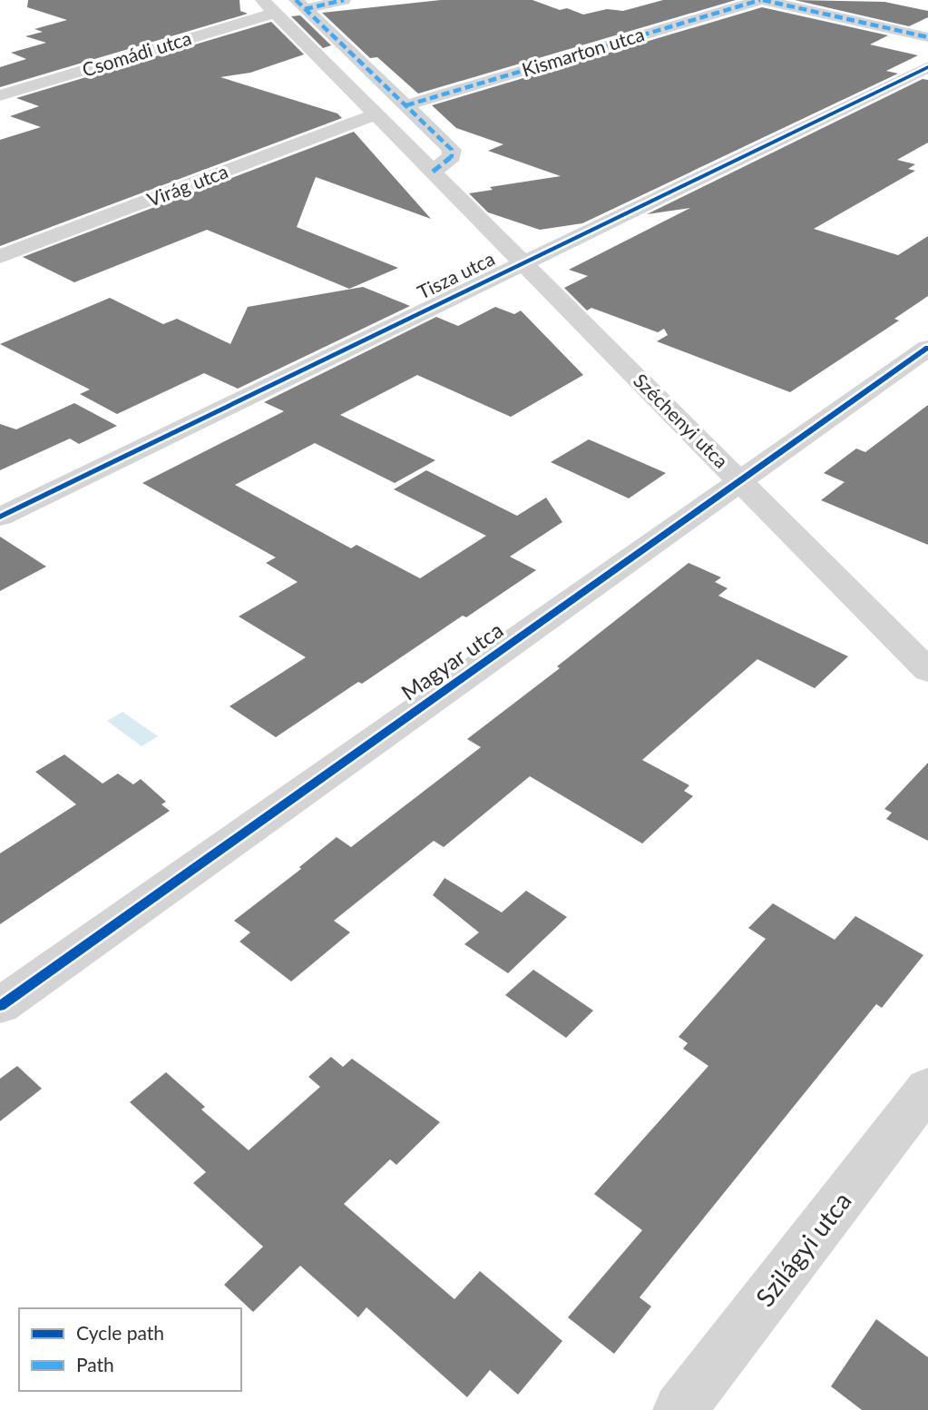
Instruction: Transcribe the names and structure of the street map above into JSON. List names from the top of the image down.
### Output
{
  "streets": {
    "street": [
      "Kismarton utca",
      "Csomádi utca",
      "Virág utca",
      "Tisza utca",
      "Széchenyi utca",
      "Magyar utca",
      "Szilágyi utca"
    ]
  },
  "crossings": [
    ["Csomádi utca", "Széchenyi utca"],
    ["Virág utca", "Széchenyi utca"],
    ["Tisza utca", "Széchenyi utca"],
    ["Széchenyi utca", "Magyar utca"]
  ],
  "legend": ["Cycle path", "Path"]
}
